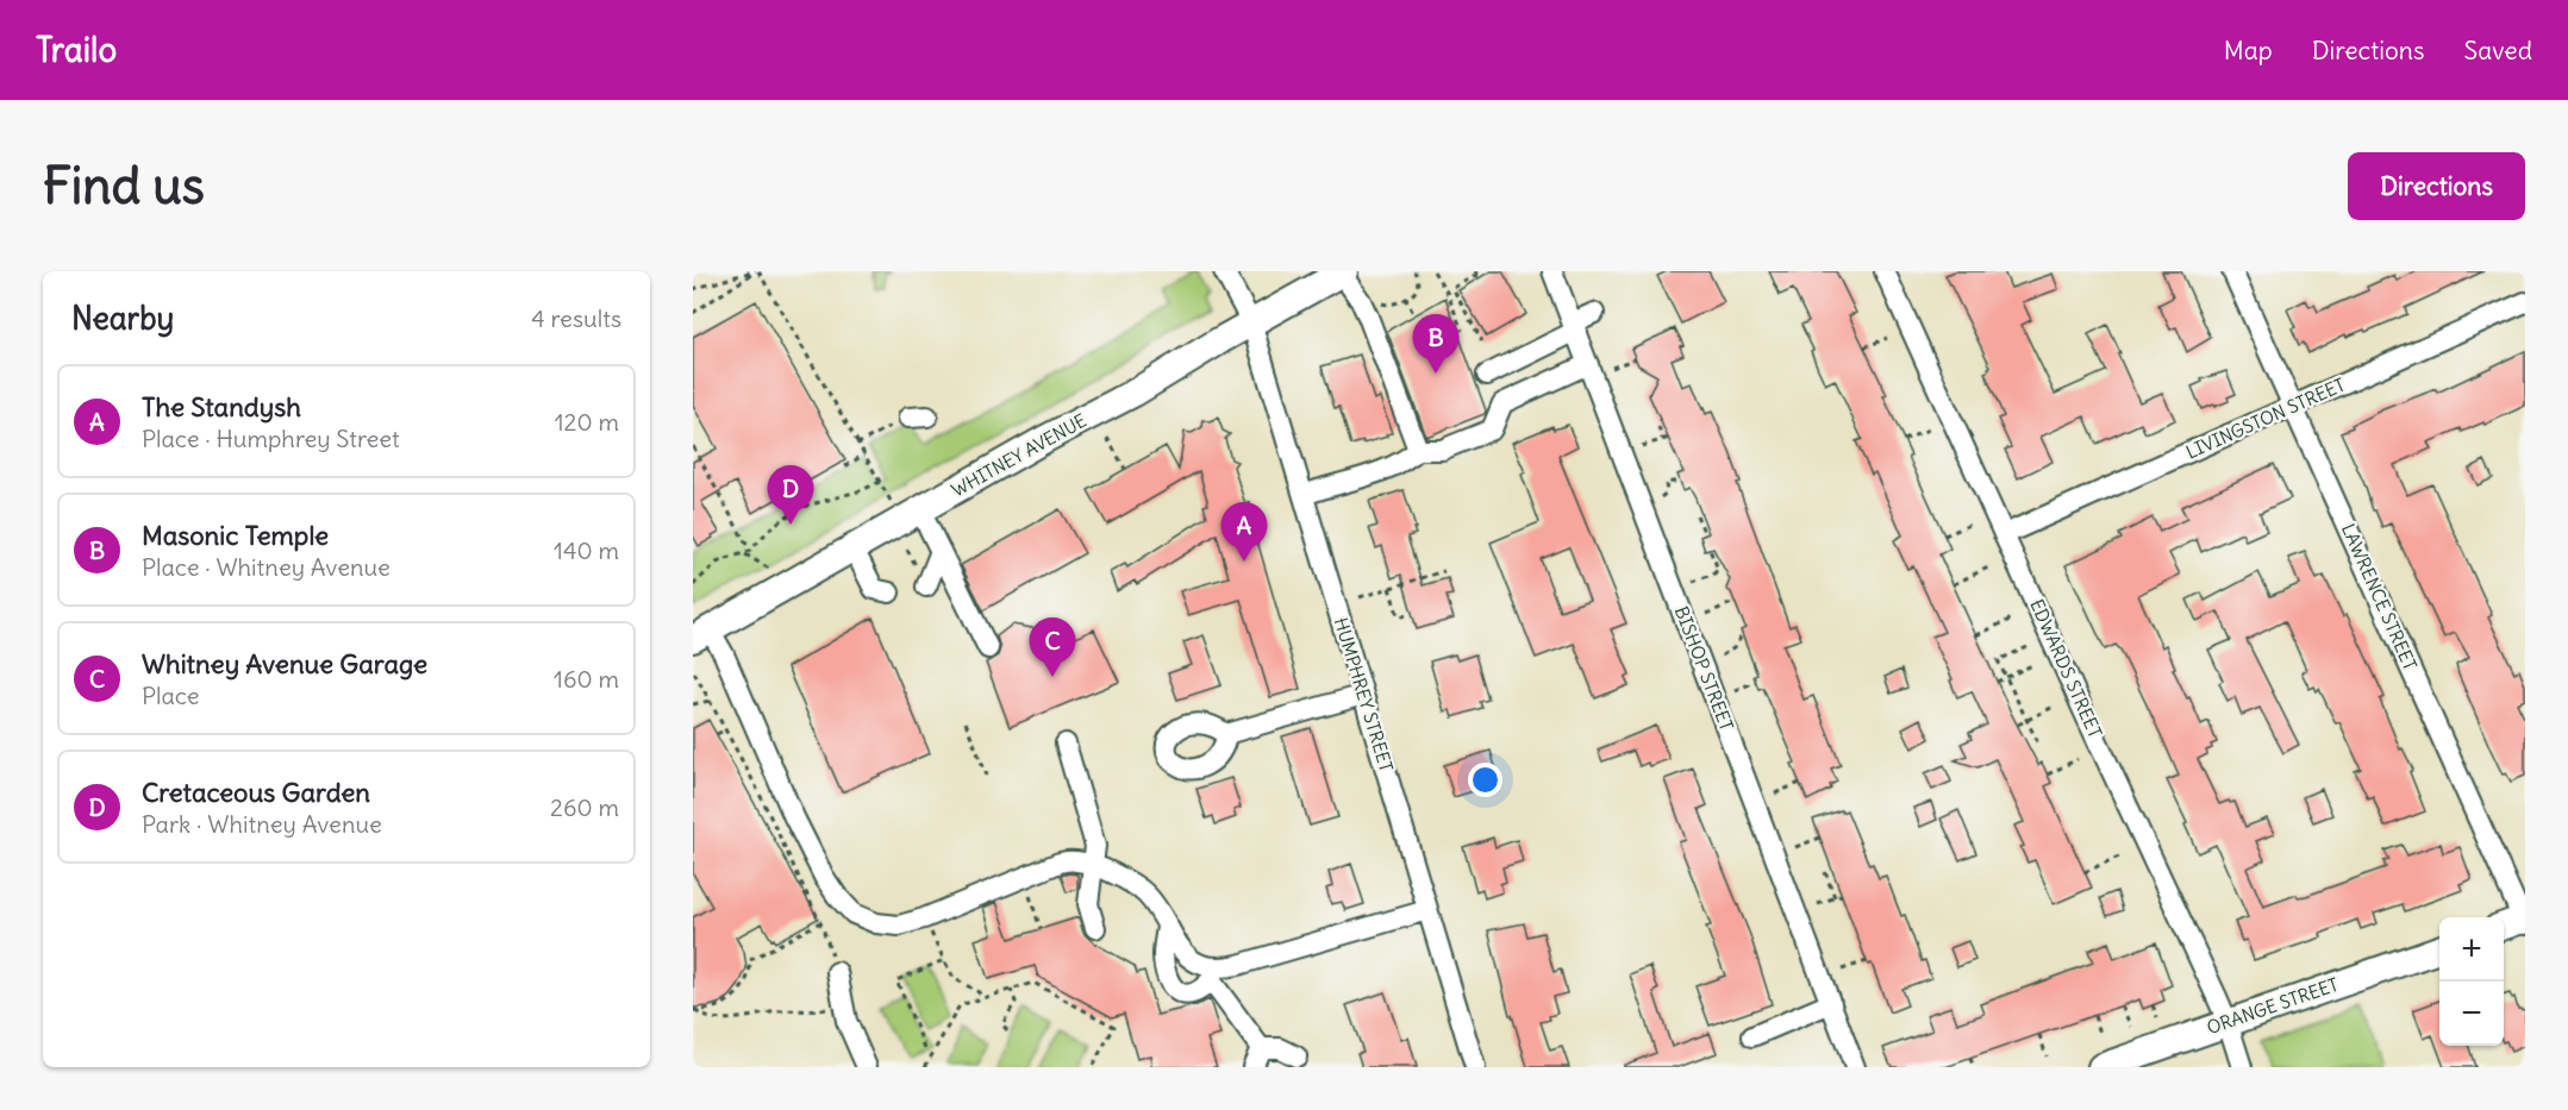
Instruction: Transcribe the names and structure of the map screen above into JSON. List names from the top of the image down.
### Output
{
  "streets": {
    "main road": ["WHITNEY AVENUE", "ORANGE STREET"],
    "street": [
      "LIVINGSTON STREET",
      "LAWRENCE STREET",
      "BISHOP STREET",
      "EDWARDS STREET",
      "HUMPHREY STREET"
    ]
  },
  "crossings": [
    ["LIVINGSTON STREET", "LAWRENCE STREET"],
    ["LIVINGSTON STREET", "EDWARDS STREET"],
    ["WHITNEY AVENUE", "HUMPHREY STREET"],
    ["EDWARDS STREET", "ORANGE STREET"]
  ],
  "page": {
    "header": "Trailo",
    "nav": ["Map", "Directions", "Saved"],
    "buttons": "Directions",
    "title": "Find us",
    "heading": ["Nearby", "4 results"],
    "pins": [
      "B",
      "D",
      "A",
      "C"
    ],
    "list": [
      {
        "mark": "A",
        "name": "The Standysh",
        "note": "Place · Humphrey Street",
        "value": "120 m"
      },
      {
        "mark": "B",
        "name": "Masonic Temple",
        "note": "Place · Whitney Avenue",
        "value": "140 m"
      },
      {
        "mark": "C",
        "name": "Whitney Avenue Garage",
        "note": "Place",
        "value": "160 m"
      },
      {
        "mark": "D",
        "name": "Cretaceous Garden",
        "note": "Park · Whitney Avenue",
        "value": "260 m"
      }
    ],
    "map_buttons": ["+", "−"]
  }
}
